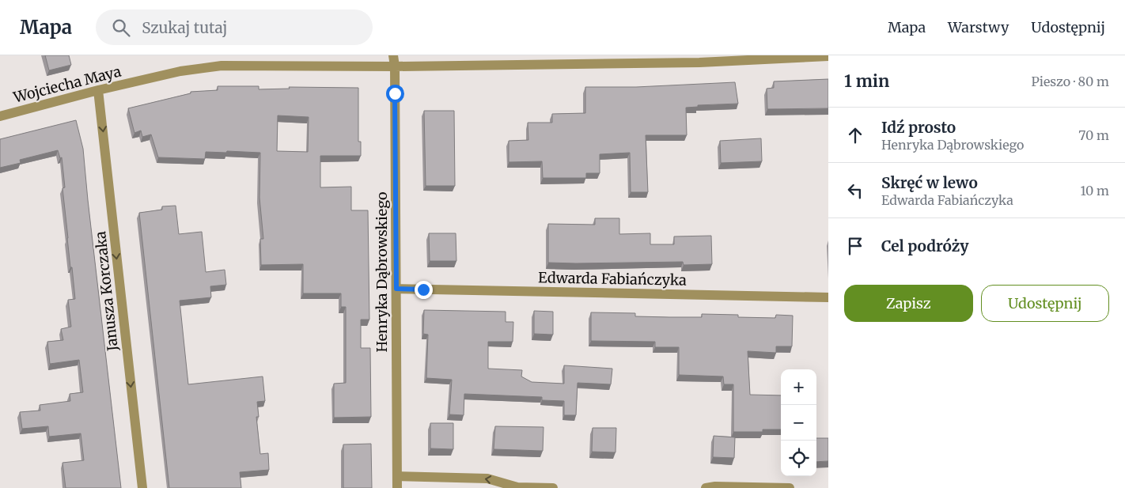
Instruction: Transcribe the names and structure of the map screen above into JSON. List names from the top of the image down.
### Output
{
  "streets": {
    "street": [
      "Wojciecha Maya",
      "Henryka Dąbrowskiego",
      "Edwarda Fabiańczyka",
      "Janusza Korczaka"
    ]
  },
  "crossings": [
    ["Wojciecha Maya", "Henryka Dąbrowskiego"],
    ["Wojciecha Maya", "Janusza Korczaka"],
    ["Henryka Dąbrowskiego", "Edwarda Fabiańczyka"]
  ],
  "one_way": ["Janusza Korczaka"],
  "page": {
    "header": "Mapa",
    "search": "Szukaj tutaj",
    "nav": ["Mapa", "Warstwy", "Udostępnij"],
    "heading": ["1 min", "Pieszo · 80 m"],
    "list": [
      ["Idź prosto", "Henryka Dąbrowskiego", "70 m"],
      ["Skręć w lewo", "Edwarda Fabiańczyka", "10 m"],
      "Cel podróży"
    ],
    "buttons": ["Zapisz", "Udostępnij"],
    "map_buttons": ["+", "−"]
  }
}
